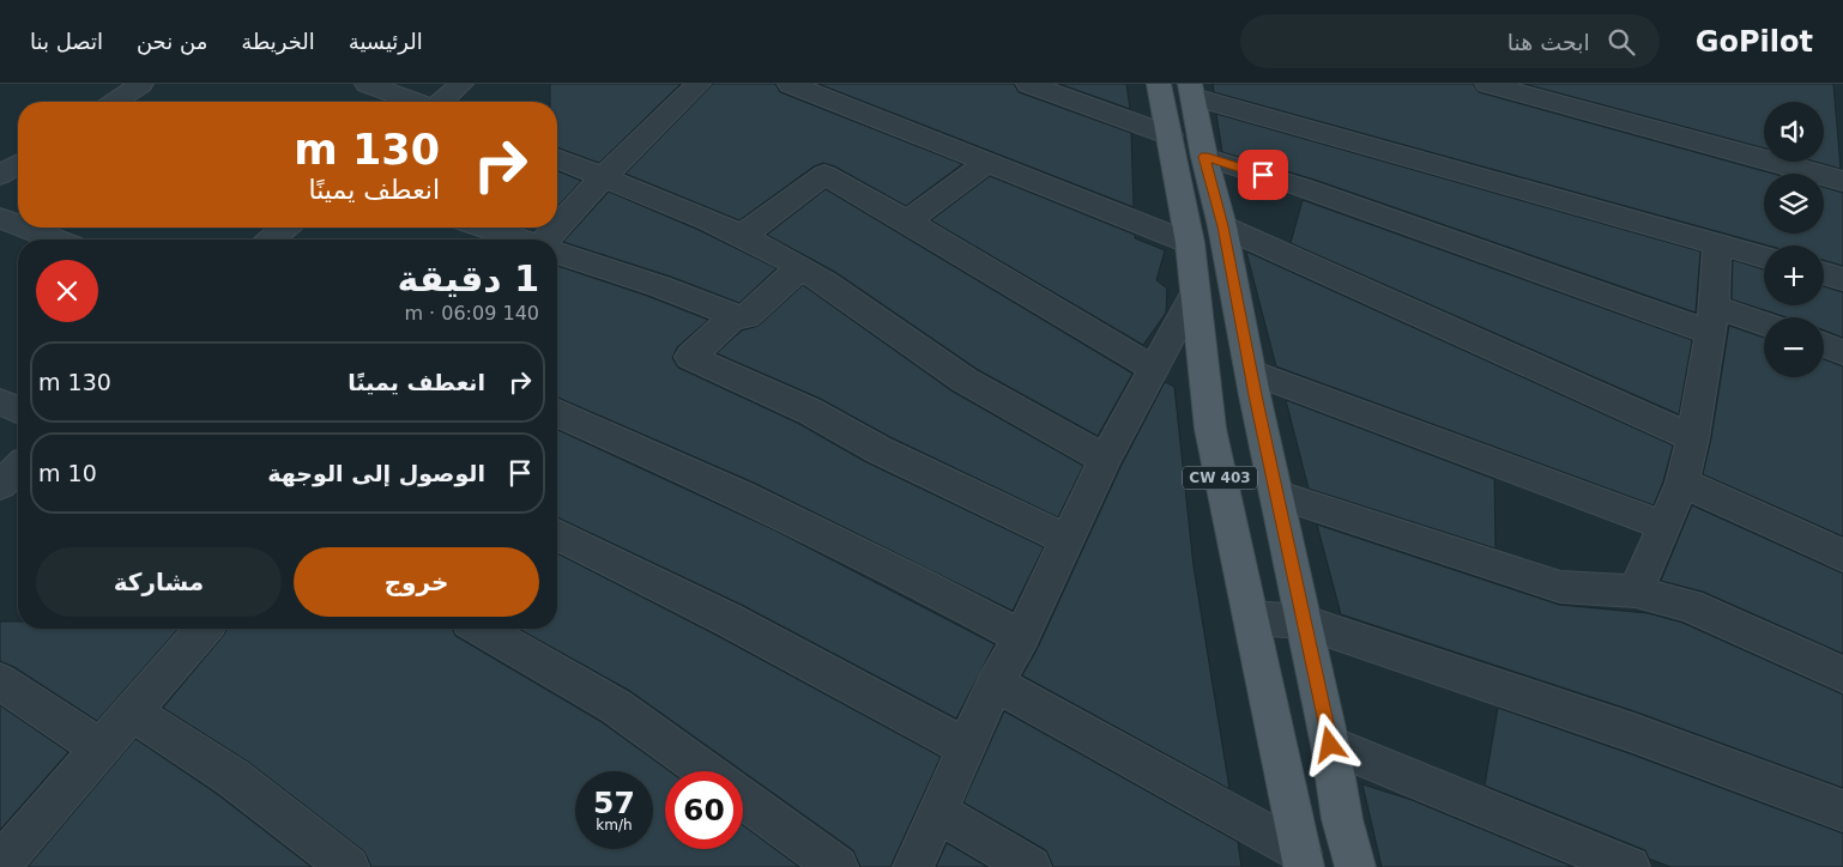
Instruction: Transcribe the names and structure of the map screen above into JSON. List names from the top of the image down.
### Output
{
  "streets": {
    "main road": ["CW 403"]
  },
  "page": {
    "header": "GoPilot",
    "search": "ابحث هنا",
    "nav": [
      "الرئيسية",
      "الخريطة",
      "من نحن",
      "اتصل بنا"
    ],
    "map_buttons": ["+", "−"],
    "turn": ["130 m", "انعطف يمينًا"],
    "heading": ["1 دقيقة", "140 m · 06:09"],
    "list": [
      {
        "name": "انعطف يمينًا",
        "value": "130 m"
      },
      {
        "name": "الوصول إلى الوجهة",
        "value": "10 m"
      }
    ],
    "buttons": ["خروج", "مشاركة"],
    "speed": "57 km/h",
    "limit": "60"
  }
}
